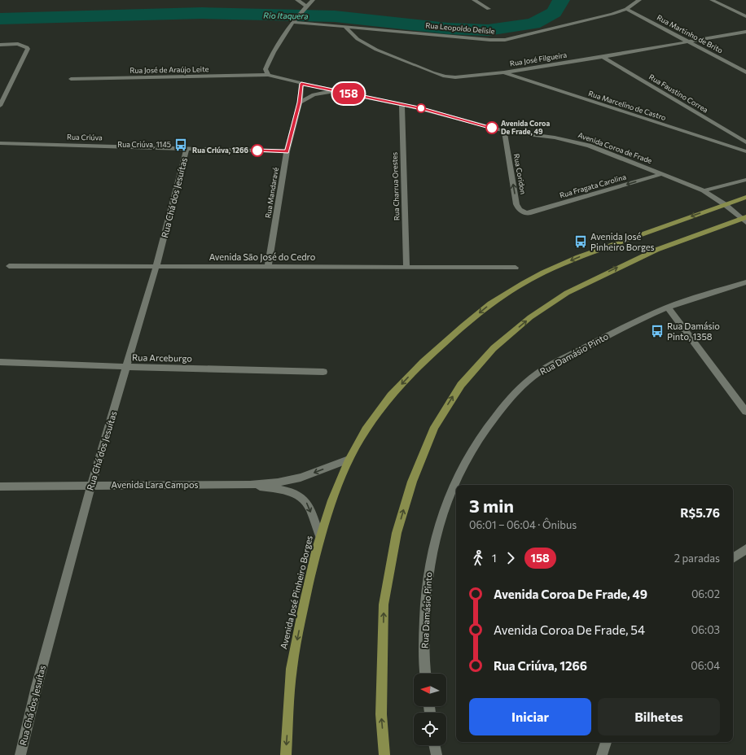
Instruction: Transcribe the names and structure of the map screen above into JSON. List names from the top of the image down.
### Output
{
  "streets": {
    "main road": ["Avenida José Pinheiro Borges"],
    "street": [
      "Rua Leopoldo Delisle",
      "Rua Martinho de Brito",
      "Rua José Filgueira",
      "Rua José de Araújo Leite",
      "Rua Faustino Correa",
      "Rua Marcelino de Castro",
      "Rua Criúva",
      "Avenida Coroa de Frade",
      "Rua Coridon",
      "Rua Charrua Orestes",
      "Rua Fragata Carolina",
      "Rua Mandaravé",
      "Rua Chá dos Jesuítas",
      "Avenida São José do Cedro",
      "Rua Damásio Pinto",
      "Rua Arceburgo",
      "Avenida Lara Campos"
    ]
  },
  "crossings": [
    ["Rua Leopoldo Delisle", "Rua Martinho de Brito"],
    ["Rua Leopoldo Delisle", "Rua José Filgueira"],
    ["Rua Martinho de Brito", "Rua José Filgueira"],
    ["Rua José Filgueira", "Rua Faustino Correa"],
    ["Rua José Filgueira", "Rua Marcelino de Castro"],
    ["Rua José de Araújo Leite", "Avenida Coroa de Frade"],
    ["Rua Criúva", "Rua Mandaravé"],
    ["Rua Criúva", "Rua Chá dos Jesuítas"],
    ["Avenida Coroa de Frade", "Rua Coridon"],
    ["Avenida Coroa de Frade", "Rua Charrua Orestes"],
    ["Avenida Coroa de Frade", "Rua Fragata Carolina"],
    ["Avenida Coroa de Frade", "Rua Mandaravé"],
    ["Avenida Coroa de Frade", "Avenida José Pinheiro Borges"],
    ["Rua Coridon", "Rua Fragata Carolina"],
    ["Rua Charrua Orestes", "Avenida São José do Cedro"],
    ["Rua Mandaravé", "Avenida São José do Cedro"],
    ["Rua Chá dos Jesuítas", "Avenida São José do Cedro"],
    ["Rua Chá dos Jesuítas", "Rua Arceburgo"],
    ["Rua Chá dos Jesuítas", "Avenida Lara Campos"],
    ["Avenida Lara Campos", "Avenida José Pinheiro Borges"]
  ],
  "one_way": ["Rua Coridon", "Rua Fragata Carolina", "Avenida José Pinheiro Borges"],
  "water": ["Rio Itaquera"],
  "places": {
    "other": ["Avenida Coroa De Frade, 49", "Rua Criúva, 1266"],
    "bus stop": ["Rua Criúva, 1145", "Avenida José Pinheiro Borges", "Rua Damásio Pinto, 1358"]
  },
  "lines": ["bus line 158"],
  "north": "left",
  "page": {
    "on_map": "158",
    "heading": ["3 min", "06:01 – 06:04 · Ônibus", "R$5.76"],
    "legs": ["1", "158", "2 paradas"],
    "list": [
      {
        "name": "Avenida Coroa De Frade, 49",
        "value": "06:02"
      },
      {
        "name": "Avenida Coroa De Frade, 54",
        "value": "06:03"
      },
      {
        "name": "Rua Criúva, 1266",
        "value": "06:04"
      }
    ],
    "buttons": ["Iniciar", "Bilhetes"]
  }
}
